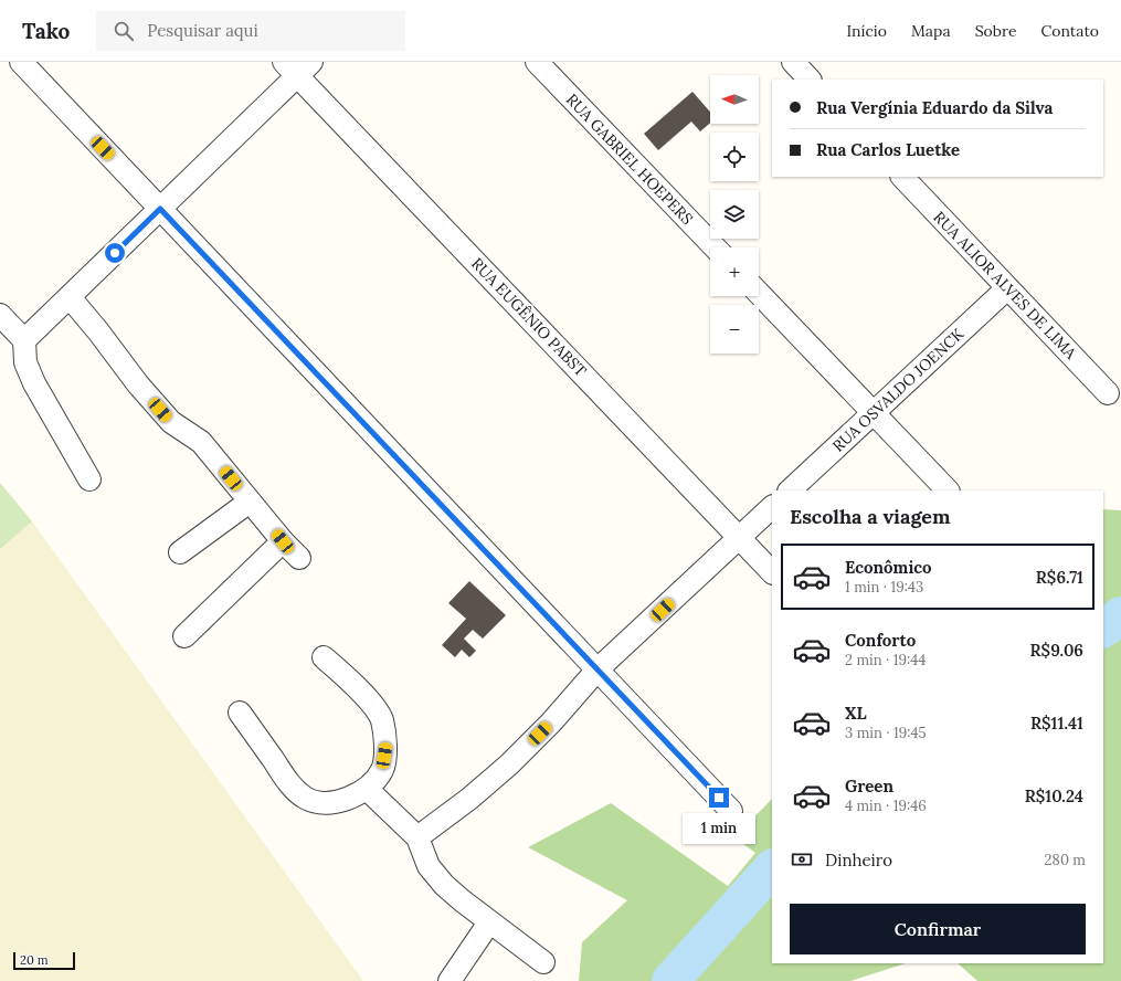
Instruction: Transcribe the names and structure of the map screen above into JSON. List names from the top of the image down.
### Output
{
  "streets": {
    "street": [
      "RUA GABRIEL HOEPERS",
      "RUA ALIOR ALVES DE LIMA",
      "RUA EUGÊNIO PABST",
      "RUA OSVALDO JOENCK"
    ]
  },
  "crossings": [
    ["RUA ALIOR ALVES DE LIMA", "RUA OSVALDO JOENCK"]
  ],
  "scale_bar": "20 m",
  "north": "left",
  "page": {
    "header": "Tako",
    "search": "Pesquisar aqui",
    "nav": [
      "Início",
      "Mapa",
      "Sobre",
      "Contato"
    ],
    "map_buttons": ["+", "−"],
    "banner": ["Rua Vergínia Eduardo da Silva", "Rua Carlos Luetke"],
    "heading": "Escolha a viagem",
    "list": [
      {
        "name": "Econômico",
        "note": "1 min · 19:43",
        "value": "R$6.71"
      },
      {
        "name": "Conforto",
        "note": "2 min · 19:44",
        "value": "R$9.06"
      },
      {
        "name": "XL",
        "note": "3 min · 19:45",
        "value": "R$11.41"
      },
      {
        "name": "Green",
        "note": "4 min · 19:46",
        "value": "R$10.24"
      }
    ],
    "bubble": "1 min",
    "pay": ["Dinheiro", "280 m"],
    "buttons": "Confirmar",
    "scale": "20 m"
  }
}
